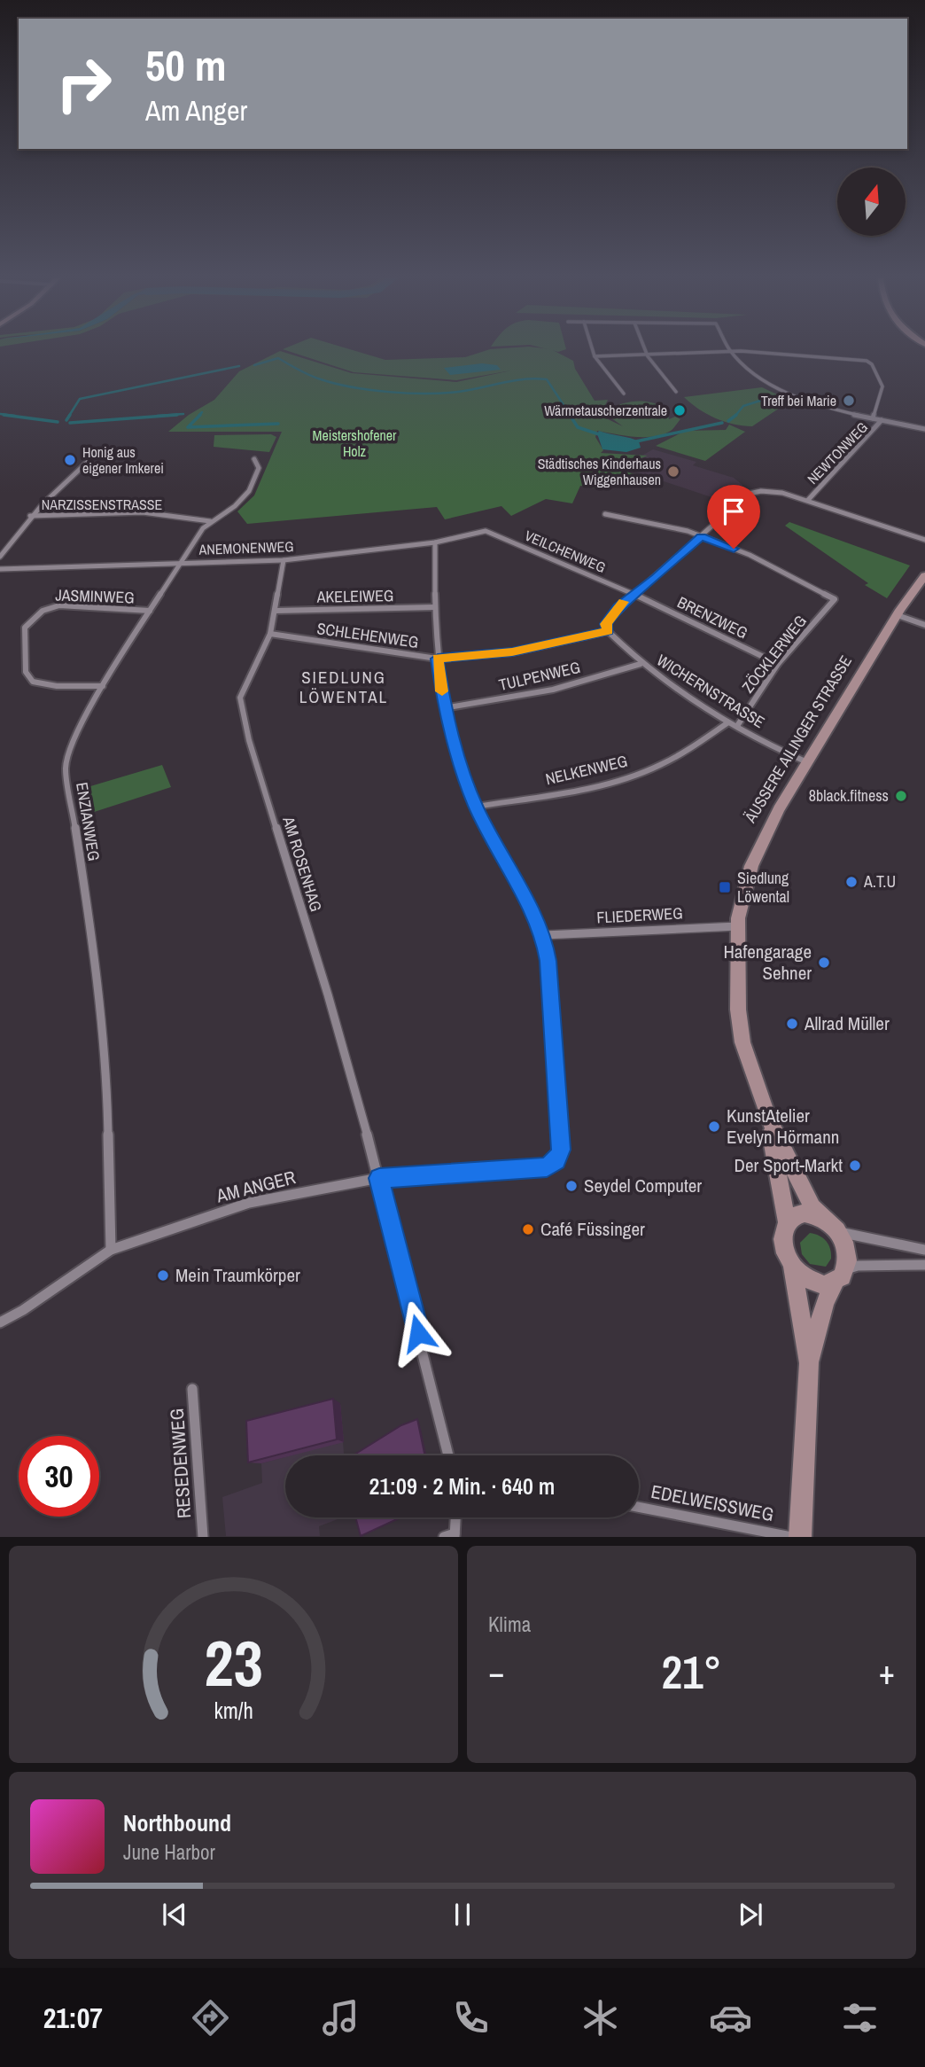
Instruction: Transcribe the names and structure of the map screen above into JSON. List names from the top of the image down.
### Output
{
  "streets": {
    "main road": ["ÄUSSERE AILINGER STRASSE"],
    "street": [
      "NEWTONWEG",
      "NARZISSENSTRASSE",
      "ANEMONENWEG",
      "VEILCHENWEG",
      "JASMINWEG",
      "AKELEIWEG",
      "BRENZWEG",
      "SCHLEHENWEG",
      "ZÖCKLERWEG",
      "TULPENWEG",
      "WICHERNSTRASSE",
      "NELKENWEG",
      "ENZIANWEG",
      "AM ROSENHAG",
      "FLIEDERWEG",
      "AM ANGER",
      "RESEDENWEG",
      "EDELWEISSWEG"
    ]
  },
  "crossings": [
    ["NARZISSENSTRASSE", "ENZIANWEG"],
    ["ANEMONENWEG", "VEILCHENWEG"],
    ["ANEMONENWEG", "ENZIANWEG"],
    ["ANEMONENWEG", "AM ROSENHAG"],
    ["VEILCHENWEG", "BRENZWEG"],
    ["JASMINWEG", "ENZIANWEG"],
    ["AKELEIWEG", "AM ROSENHAG"],
    ["BRENZWEG", "ZÖCKLERWEG"],
    ["SCHLEHENWEG", "WICHERNSTRASSE"],
    ["SCHLEHENWEG", "AM ROSENHAG"],
    ["ZÖCKLERWEG", "WICHERNSTRASSE"],
    ["TULPENWEG", "WICHERNSTRASSE"],
    ["WICHERNSTRASSE", "ÄUSSERE AILINGER STRASSE"],
    ["WICHERNSTRASSE", "NELKENWEG"],
    ["ÄUSSERE AILINGER STRASSE", "FLIEDERWEG"],
    ["ENZIANWEG", "AM ANGER"],
    ["AM ROSENHAG", "AM ANGER"],
    ["FLIEDERWEG", "AM ANGER"]
  ],
  "districts": ["SIEDLUNG LÖWENTAL"],
  "parks": ["Meistershofener Holz"],
  "places": {
    "other": [
      "Treff bei Marie",
      "Wärmetauscherzentrale",
      "Honig aus eigener Imkerei",
      "Städtisches Kinderhaus Wiggenhausen",
      "8black.fitness",
      "A.T.U",
      "Hafengarage Sehner",
      "Allrad Müller",
      "KunstAtelier Evelyn Hörmann",
      "Der Sport-Markt",
      "Seydel Computer",
      "Café Füssinger",
      "Mein Traumkörper"
    ],
    "transit": ["Siedlung Löwental"]
  },
  "north": "top",
  "page": {
    "turn": ["50 m", "Am Anger"],
    "limit": "30",
    "trip": "21:09 · 2 Min. · 640 m",
    "tile": "Klima",
    "heat": ["−", "21°", "+"],
    "song": ["Northbound", "June Harbor"],
    "tabs": "21:07",
    "gauge": ["23", "km/h"]
  }
}
